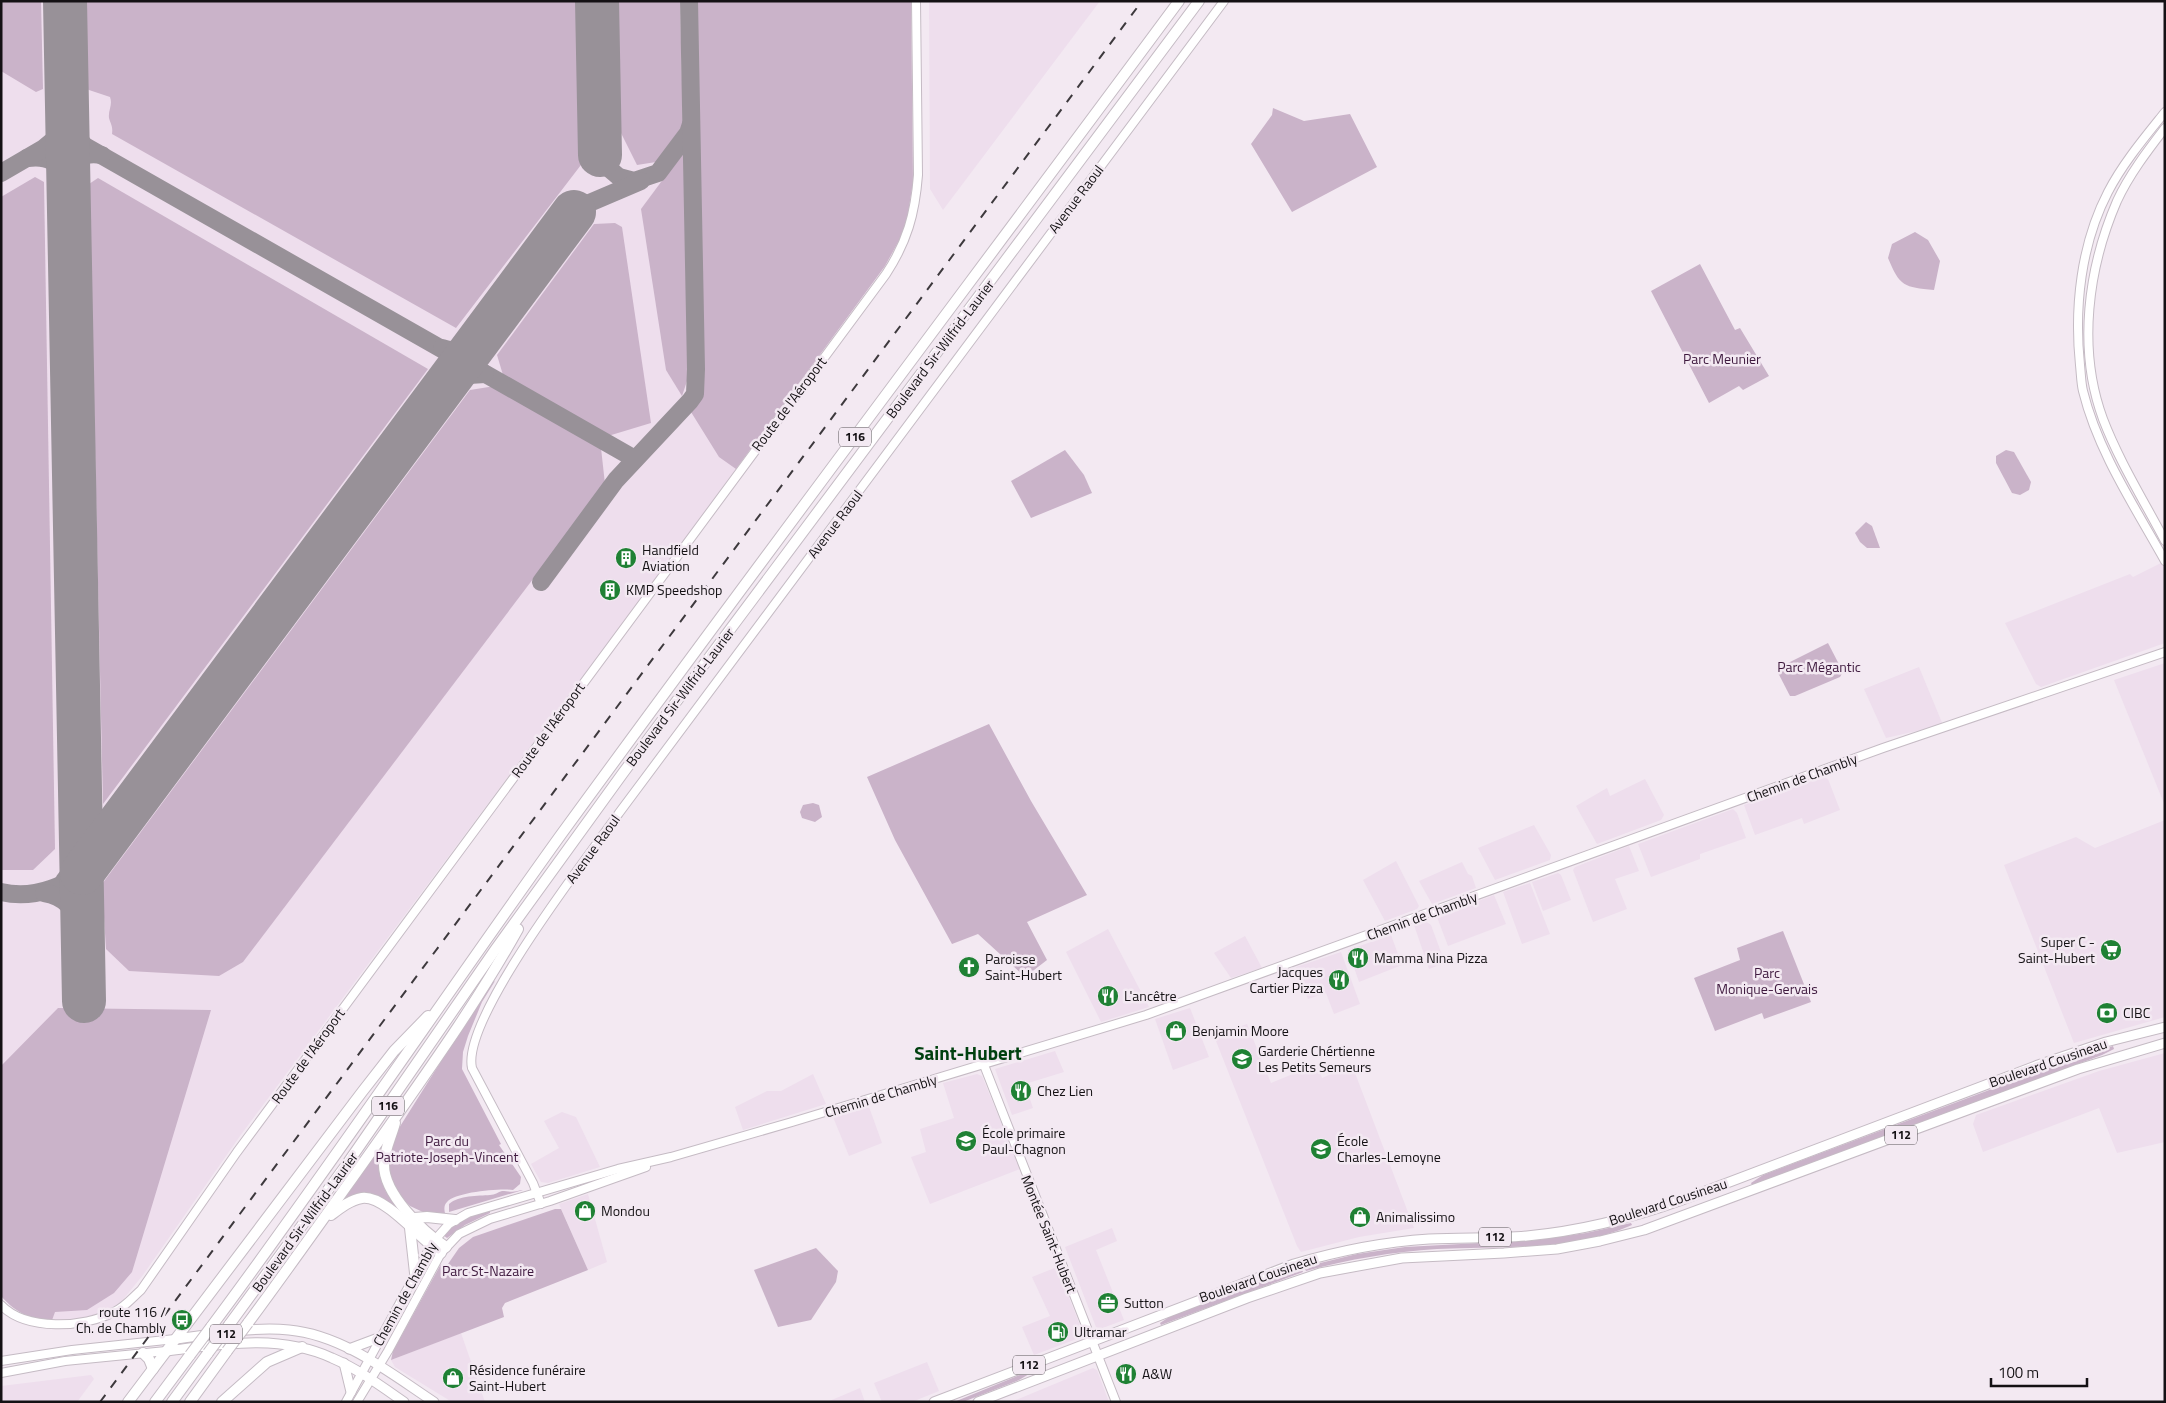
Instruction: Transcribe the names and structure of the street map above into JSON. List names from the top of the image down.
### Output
{
  "streets": {
    "highway": ["Boulevard Sir-Wilfrid-Laurier", "116"],
    "main road": ["Chemin de Chambly", "Boulevard Cousineau", "112"],
    "street": ["Avenue Raoul", "Route de l'Aéroport", "Montée Saint-Hubert"]
  },
  "crossings": [
    ["Avenue Raoul", "Chemin de Chambly"],
    ["Chemin de Chambly", "112"],
    ["Chemin de Chambly", "Montée Saint-Hubert"],
    ["Boulevard Cousineau", "Montée Saint-Hubert"]
  ],
  "districts": ["Saint-Hubert"],
  "parks": [
    "Parc Meunier",
    "Parc Mégantic",
    "Parc Monique-Gervais",
    "Parc du Patriote-Joseph-Vincent",
    "Parc St-Nazaire"
  ],
  "places": {
    "building": ["Handfield Aviation", "KMP Speedshop"],
    "supermarket": ["Super C - Saint-Hubert"],
    "restaurant": [
      "Mamma Nina Pizza",
      "Jacques Cartier Pizza",
      "L'ancêtre",
      "Chez Lien",
      "A&W"
    ],
    "church": ["Paroisse Saint-Hubert"],
    "bank": ["CIBC"],
    "shop": [
      "Benjamin Moore",
      "Mondou",
      "Animalissimo",
      "Résidence funéraire Saint-Hubert"
    ],
    "school or university": ["Garderie Chértienne Les Petits Semeurs", "École primaire Paul-Chagnon", "École Charles-Lemoyne"],
    "office": ["Sutton"],
    "bus stop": ["route 116 / Ch. de Chambly"],
    "fuel station": ["Ultramar"]
  },
  "scale_bar": "100 m"
}
